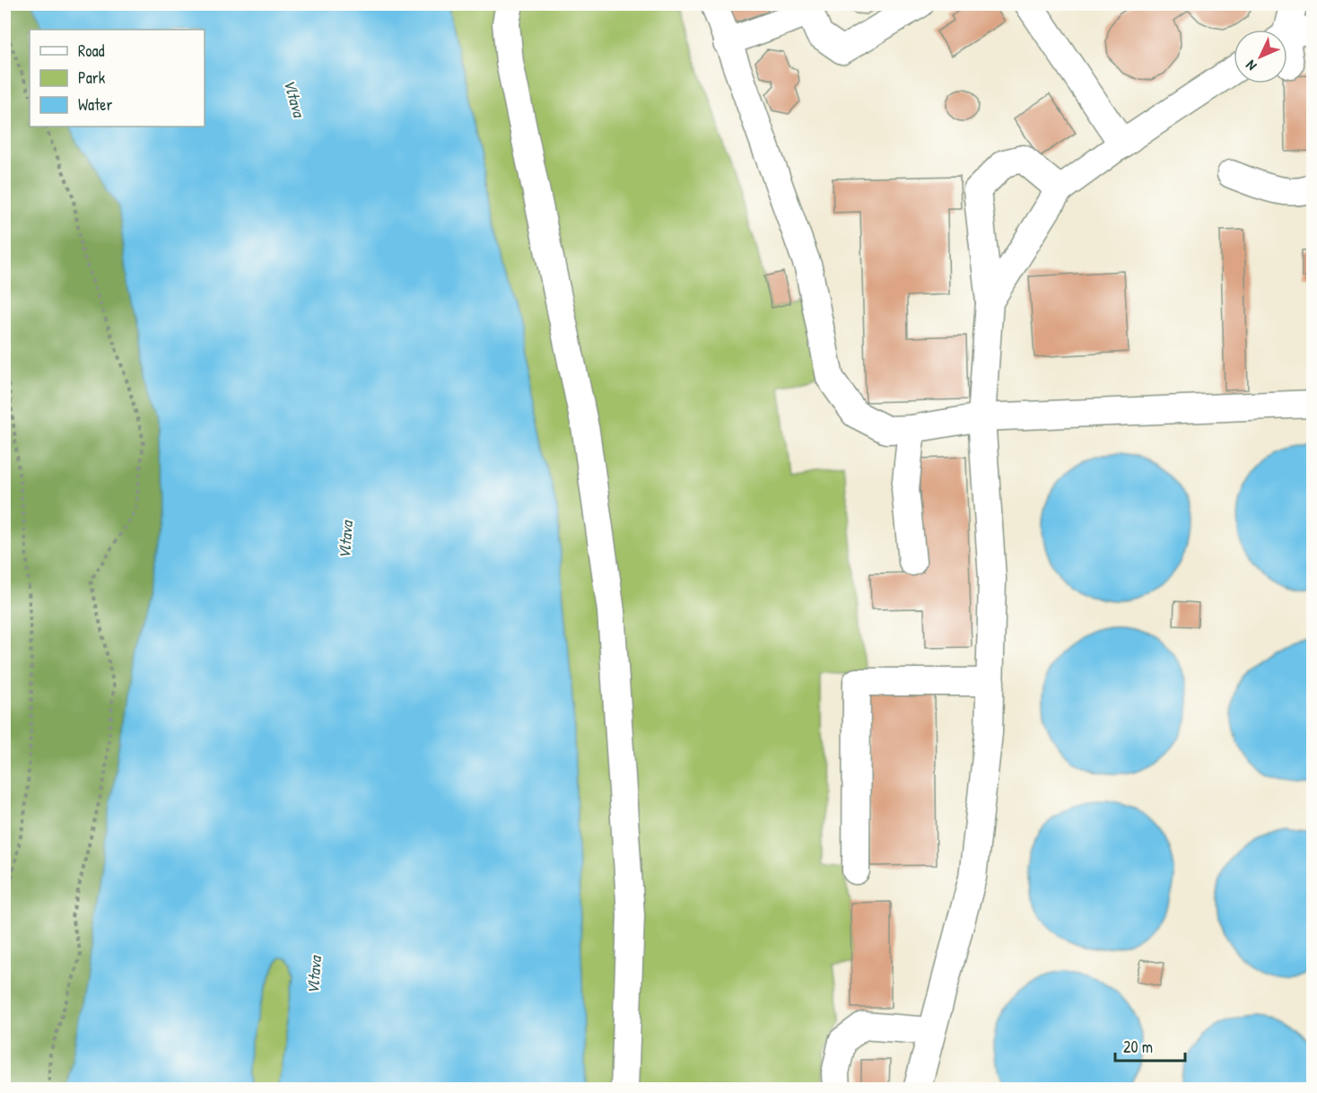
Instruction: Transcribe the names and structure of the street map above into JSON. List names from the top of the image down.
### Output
{
  "water": ["Vltava"],
  "legend": ["Road", "Park", "Water"],
  "scale_bar": "20 m",
  "north": "bottom left"
}
